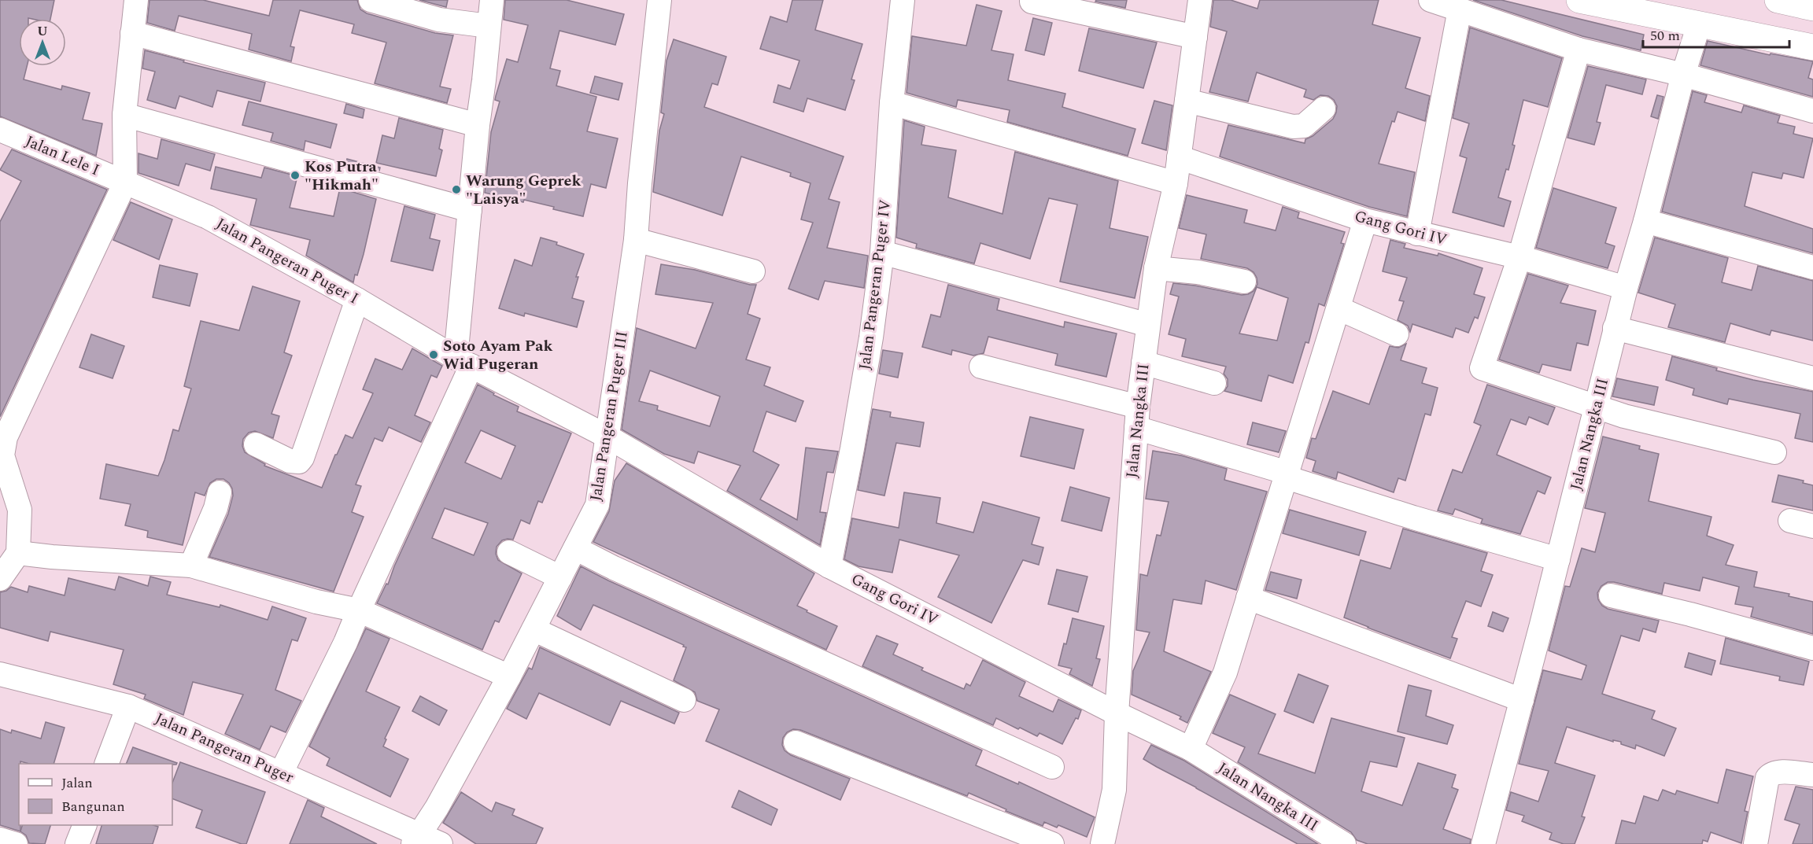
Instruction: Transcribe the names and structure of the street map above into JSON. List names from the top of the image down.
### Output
{
  "streets": {
    "street": [
      "Jalan Lele I",
      "Gang Gori IV",
      "Jalan Pangeran Puger I",
      "Jalan Pangeran Puger IV",
      "Jalan Pangeran Puger III",
      "Jalan Nangka III",
      "Jalan Pangeran Puger"
    ]
  },
  "crossings": [
    ["Jalan Lele I", "Jalan Pangeran Puger I"],
    ["Gang Gori IV", "Jalan Pangeran Puger I"],
    ["Gang Gori IV", "Jalan Pangeran Puger IV"],
    ["Gang Gori IV", "Jalan Pangeran Puger III"],
    ["Gang Gori IV", "Jalan Nangka III"],
    ["Jalan Pangeran Puger I", "Jalan Pangeran Puger III"],
    ["Jalan Pangeran Puger III", "Jalan Pangeran Puger"]
  ],
  "places": ["Kos Putra \"Hikmah\"", "Warung Geprek \"Laisya\"", "Soto Ayam Pak Wid Pugeran"],
  "legend": ["Jalan", "Bangunan"],
  "scale_bar": "50 m",
  "north": "top"
}
